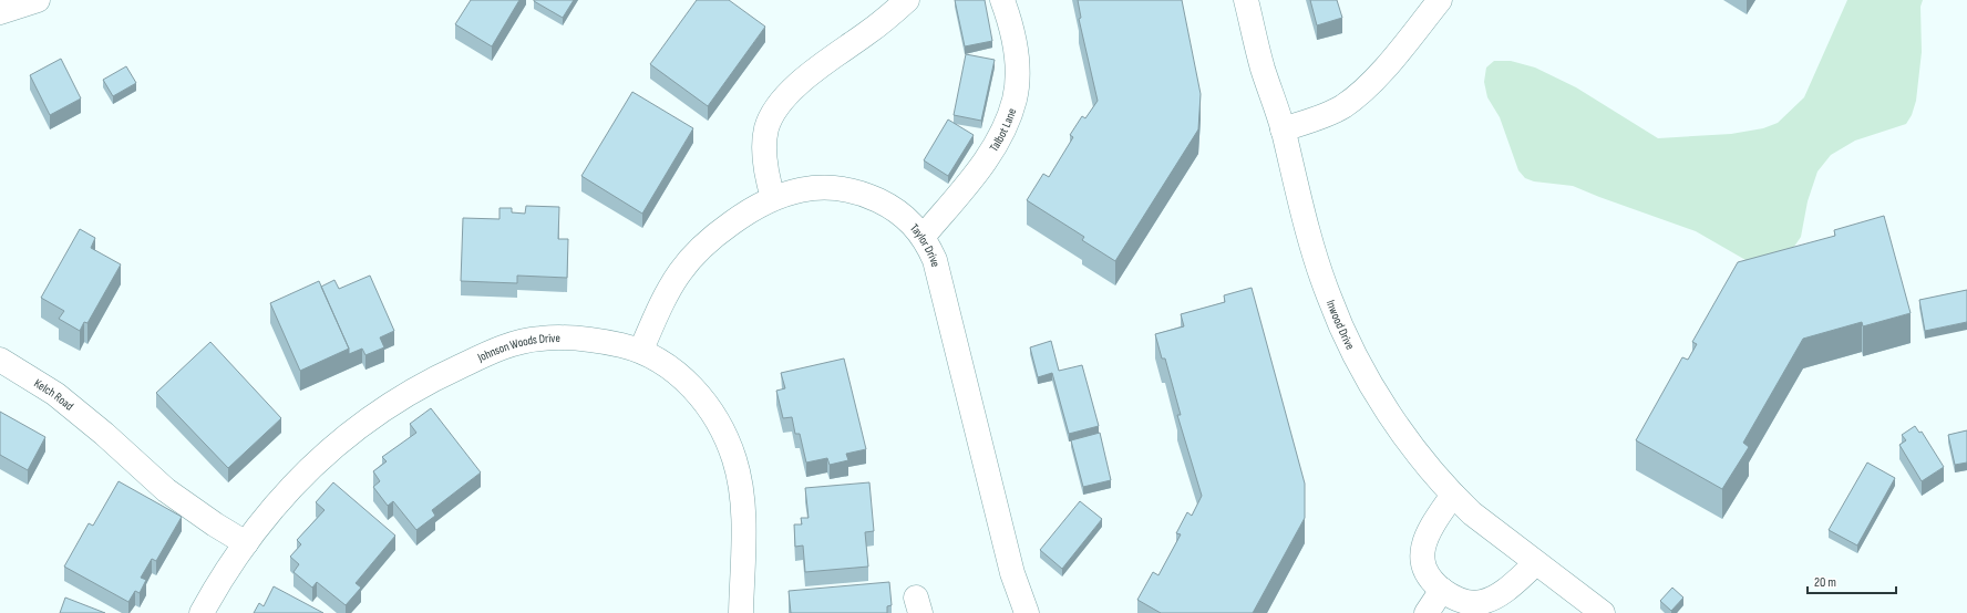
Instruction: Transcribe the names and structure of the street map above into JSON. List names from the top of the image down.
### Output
{
  "streets": {
    "street": [
      "Talbot Lane",
      "Taylor Drive",
      "Inwood Drive",
      "Johnson Woods Drive",
      "Kelch Road"
    ]
  },
  "crossings": [
    ["Talbot Lane", "Taylor Drive"],
    ["Taylor Drive", "Johnson Woods Drive"],
    ["Johnson Woods Drive", "Kelch Road"]
  ],
  "scale_bar": "20 m"
}
